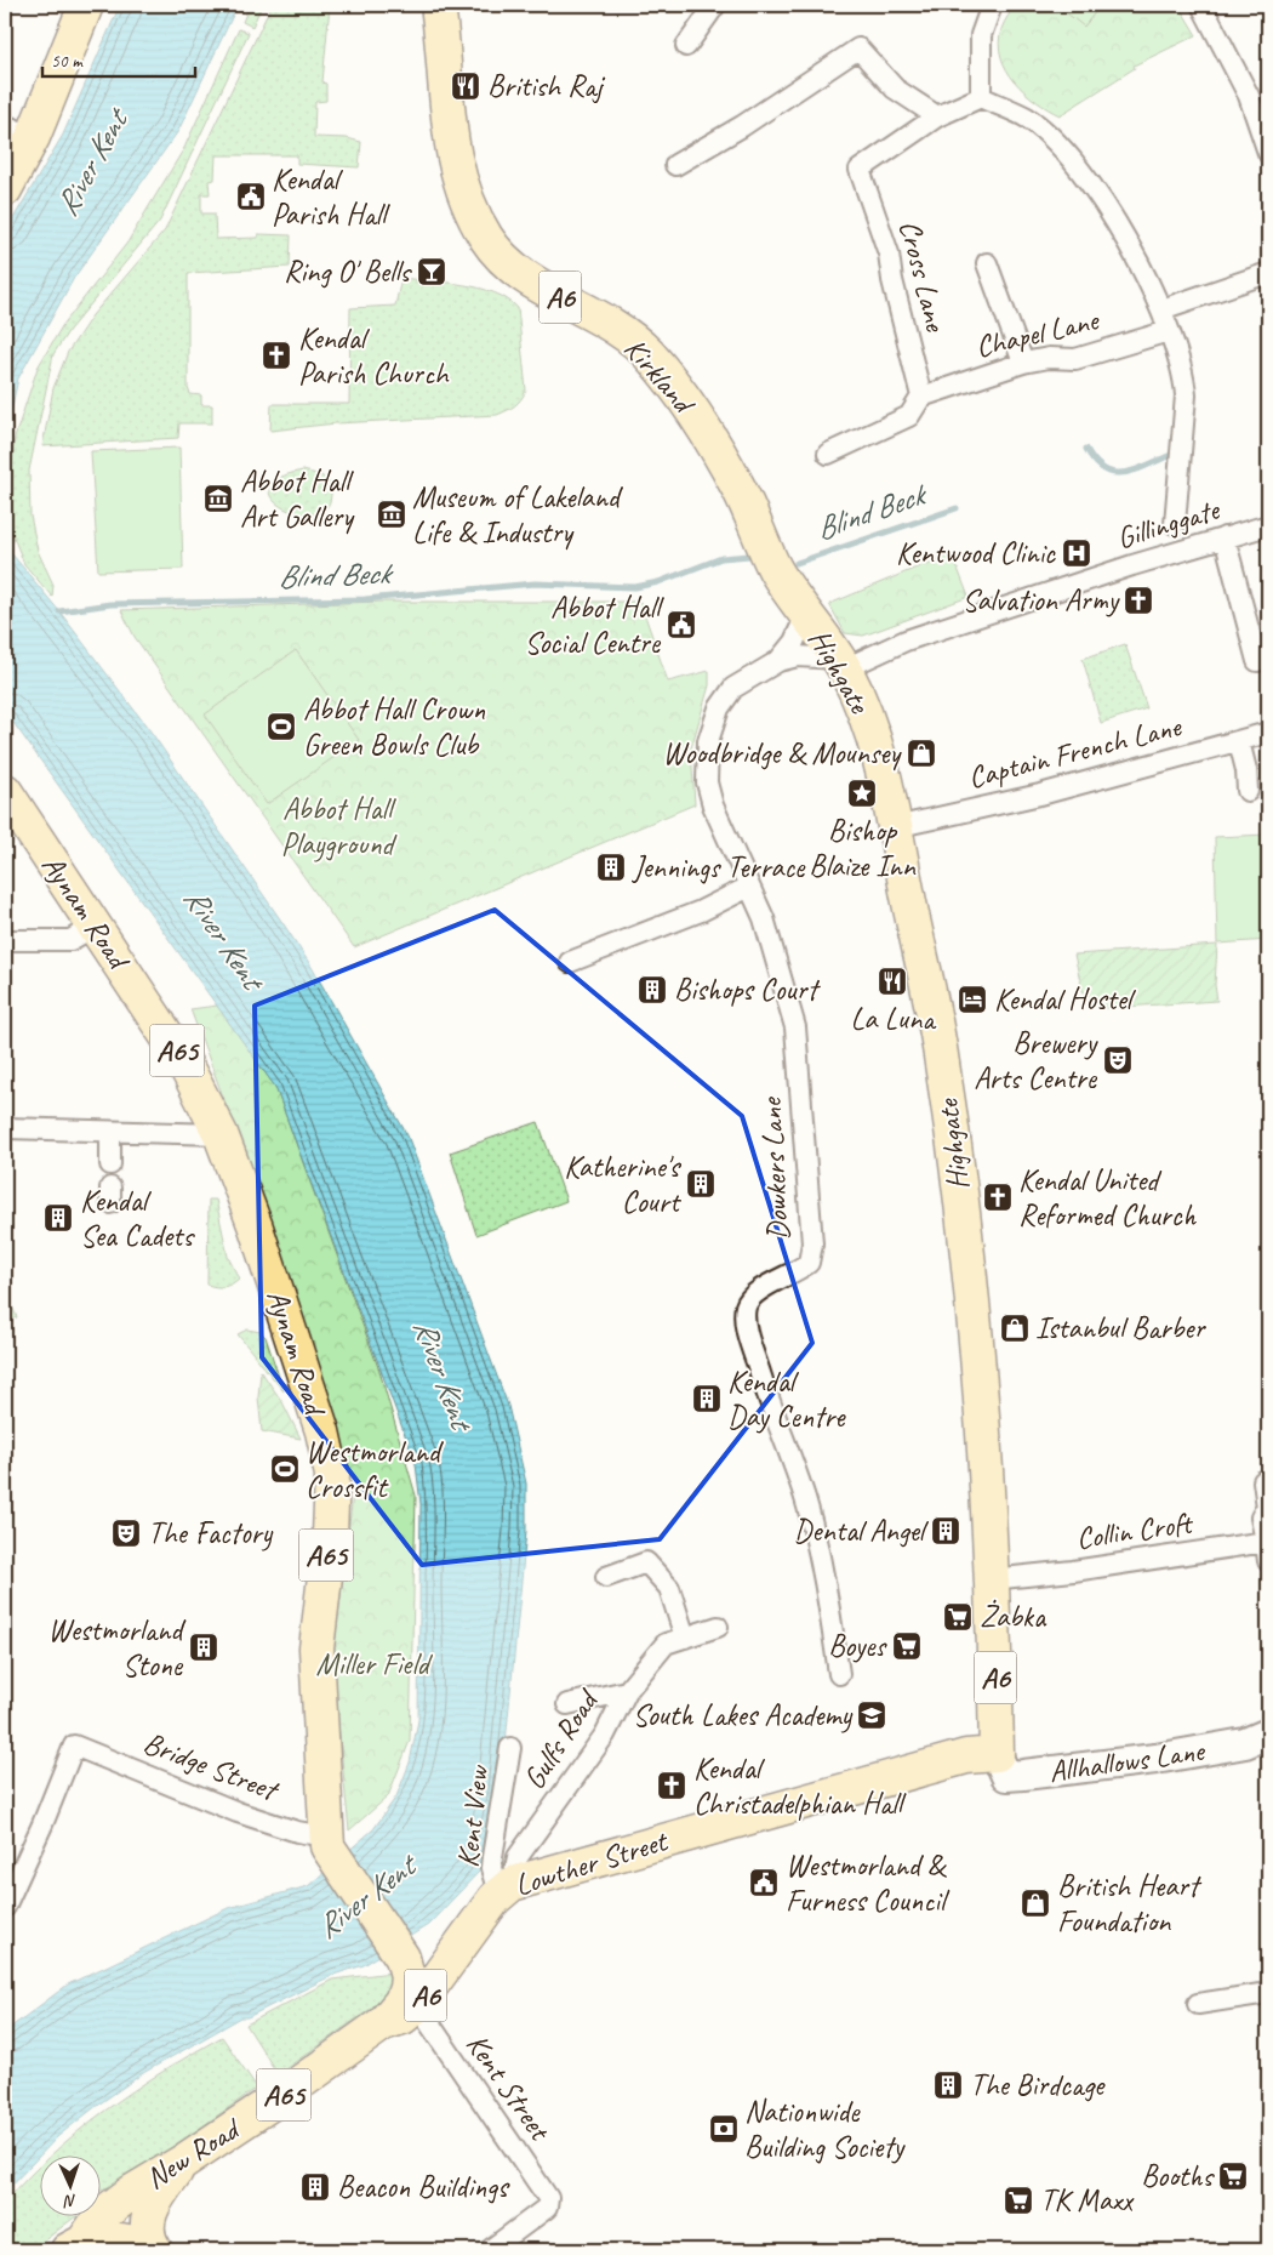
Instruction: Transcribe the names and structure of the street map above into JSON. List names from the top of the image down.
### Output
{
  "streets": {
    "highway": [
      "A6",
      "Kirkland",
      "Highgate",
      "Aynam Road",
      "A65",
      "Lowther Street",
      "New Road"
    ],
    "street": [
      "Cross Lane",
      "Chapel Lane",
      "Gillinggate",
      "Captain French Lane",
      "Dowkers Lane",
      "Collin Croft",
      "Gulfs Road",
      "Allhallows Lane",
      "Bridge Street",
      "Kent View",
      "Kent Street"
    ]
  },
  "crossings": [
    ["Cross Lane", "Chapel Lane"],
    ["Kirkland", "Highgate"],
    ["Gillinggate", "Highgate"],
    ["Gillinggate", "Dowkers Lane"],
    ["Highgate", "Captain French Lane"],
    ["Highgate", "Dowkers Lane"],
    ["Highgate", "Collin Croft"],
    ["Highgate", "Allhallows Lane"],
    ["Highgate", "Lowther Street"],
    ["Aynam Road", "Bridge Street"],
    ["Aynam Road", "New Road"],
    ["Gulfs Road", "Kent View"],
    ["Gulfs Road", "Lowther Street"],
    ["Allhallows Lane", "Lowther Street"],
    ["Bridge Street", "New Road"],
    ["Kent View", "Lowther Street"],
    ["Lowther Street", "Kent Street"],
    ["Lowther Street", "New Road"]
  ],
  "water": ["River Kent", "Blind Beck"],
  "parks": ["Abbot Hall Playground", "Miller Field"],
  "places": {
    "restaurant": ["British Raj", "La Luna"],
    "public building": ["Kendal Parish Hall", "Abbot Hall Social Centre", "Westmorland & Furness Council"],
    "bar": ["Ring O' Bells"],
    "church": [
      "Kendal Parish Church",
      "Salvation Army",
      "Kendal United Reformed Church",
      "Kendal Christadelphian Hall"
    ],
    "museum": ["Abbot Hall Art Gallery", "Museum of Lakeland Life & Industry"],
    "hospital": ["Kentwood Clinic"],
    "sports": ["Abbot Hall Crown Green Bowls Club", "Westmorland Crossfit"],
    "shop": ["Woodbridge & Mounsey", "Istanbul Barber", "British Heart Foundation"],
    "place": ["Bishop Blaize Inn"],
    "building": [
      "Jennings Terrace",
      "Bishops Court",
      "Katherine's Court",
      "Kendal Sea Cadets",
      "Kendal Day Centre",
      "Dental Angel",
      "Westmorland Stone",
      "The Birdcage",
      "Beacon Buildings"
    ],
    "hotel": ["Kendal Hostel"],
    "theatre": ["Brewery Arts Centre", "The Factory"],
    "supermarket": [
      "Żabka",
      "Boyes",
      "Booths",
      "TK Maxx"
    ],
    "school or university": ["South Lakes Academy"],
    "bank": ["Nationwide Building Society"]
  },
  "scale_bar": "50 m",
  "north": "bottom"
}
